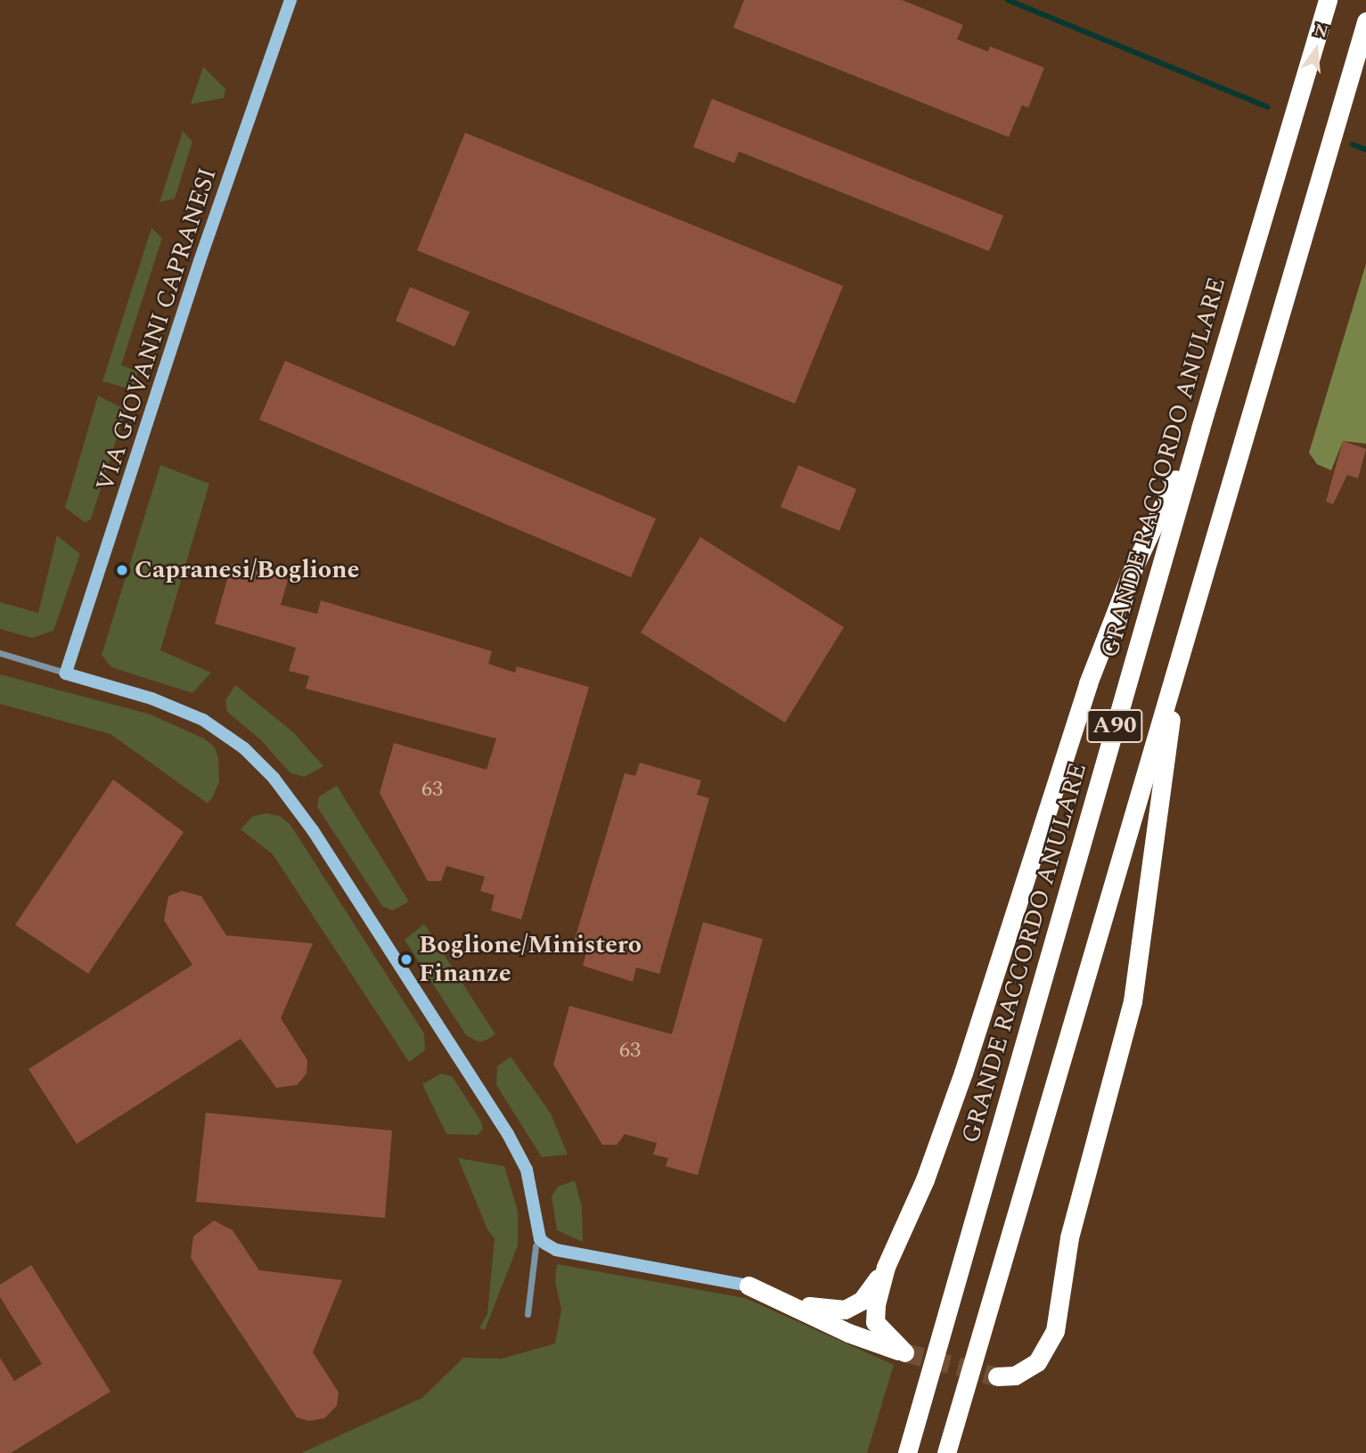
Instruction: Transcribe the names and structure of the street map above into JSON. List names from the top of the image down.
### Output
{
  "streets": {
    "highway": ["GRANDE RACCORDO ANULARE", "A90"],
    "street": ["VIA GIOVANNI CAPRANESI"]
  },
  "places": ["Capranesi/Boglione", "Boglione/Ministero Finanze"],
  "house_numbers": ["63", "63"],
  "north": "top"
}
